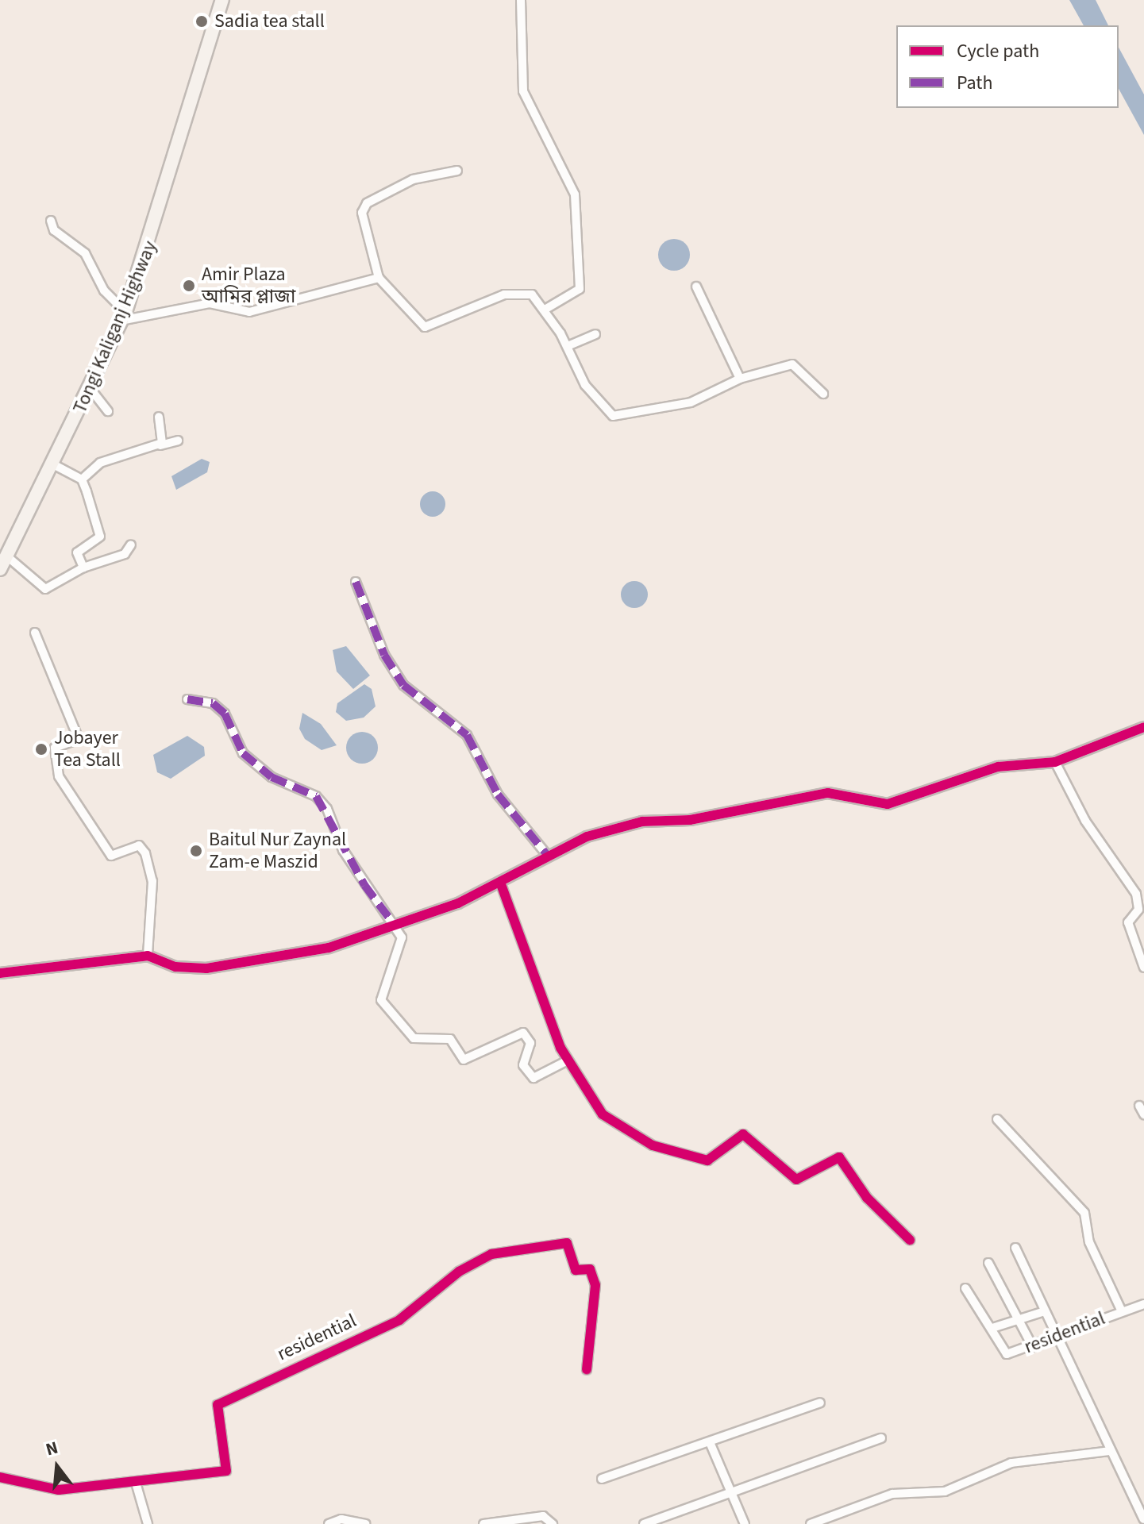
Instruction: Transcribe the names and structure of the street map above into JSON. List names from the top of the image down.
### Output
{
  "streets": {
    "main road": ["Tongi Kaliganj Highway"],
    "street": ["residential"]
  },
  "places": [
    "Sadia tea stall",
    "Amir Plaza আমির প্লাজা",
    "Jobayer Tea Stall",
    "Baitul Nur Zaynal Zam-e Maszid"
  ],
  "legend": ["Cycle path", "Path"],
  "north": "top"
}
